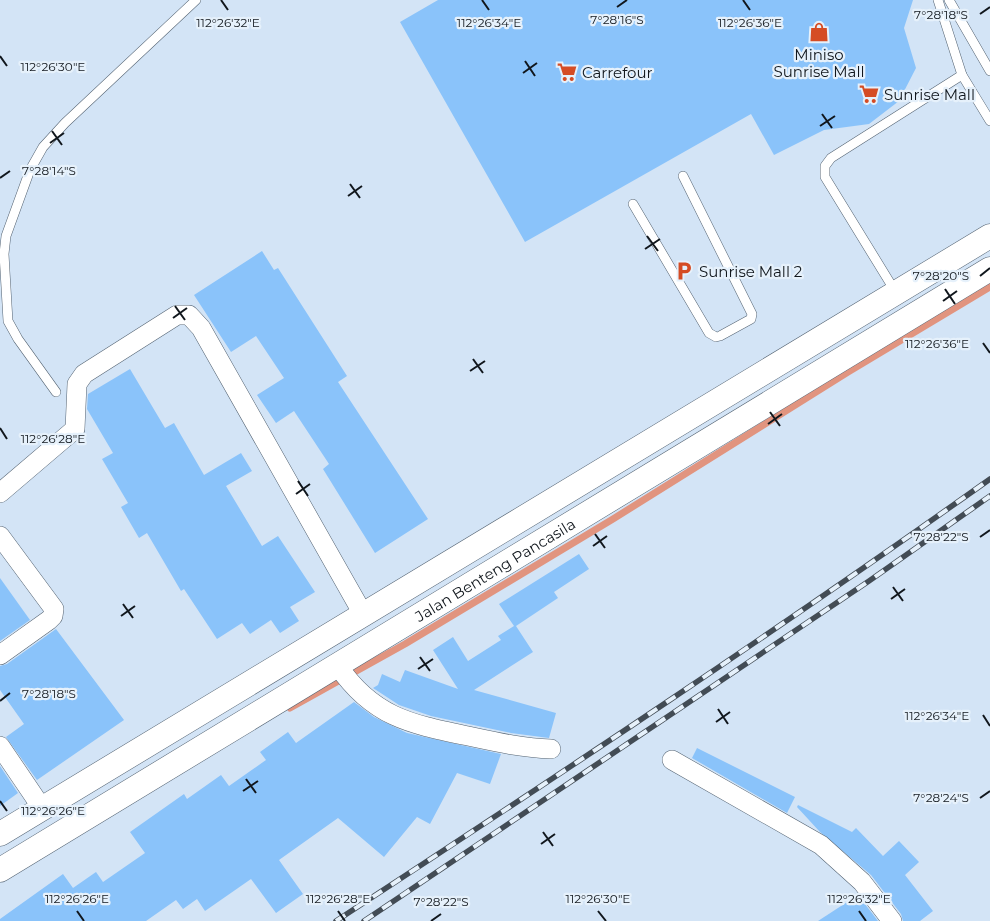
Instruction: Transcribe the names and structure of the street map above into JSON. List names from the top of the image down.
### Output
{
  "streets": {
    "street": ["Jalan Benteng Pancasila"]
  },
  "places": {
    "shop": ["Miniso Sunrise Mall"],
    "supermarket": ["Carrefour", "Sunrise Mall"],
    "parking": ["Sunrise Mall 2"]
  },
  "coordinates": [
    "7°28'18\"S",
    "7°28'16\"S",
    "112°26'32\"E",
    "112°26'34\"E",
    "112°26'36\"E",
    "112°26'30\"E",
    "7°28'14\"S",
    "7°28'20\"S",
    "112°26'28\"E",
    "7°28'22\"S",
    "7°28'24\"S",
    "112°26'26\"E"
  ]
}
